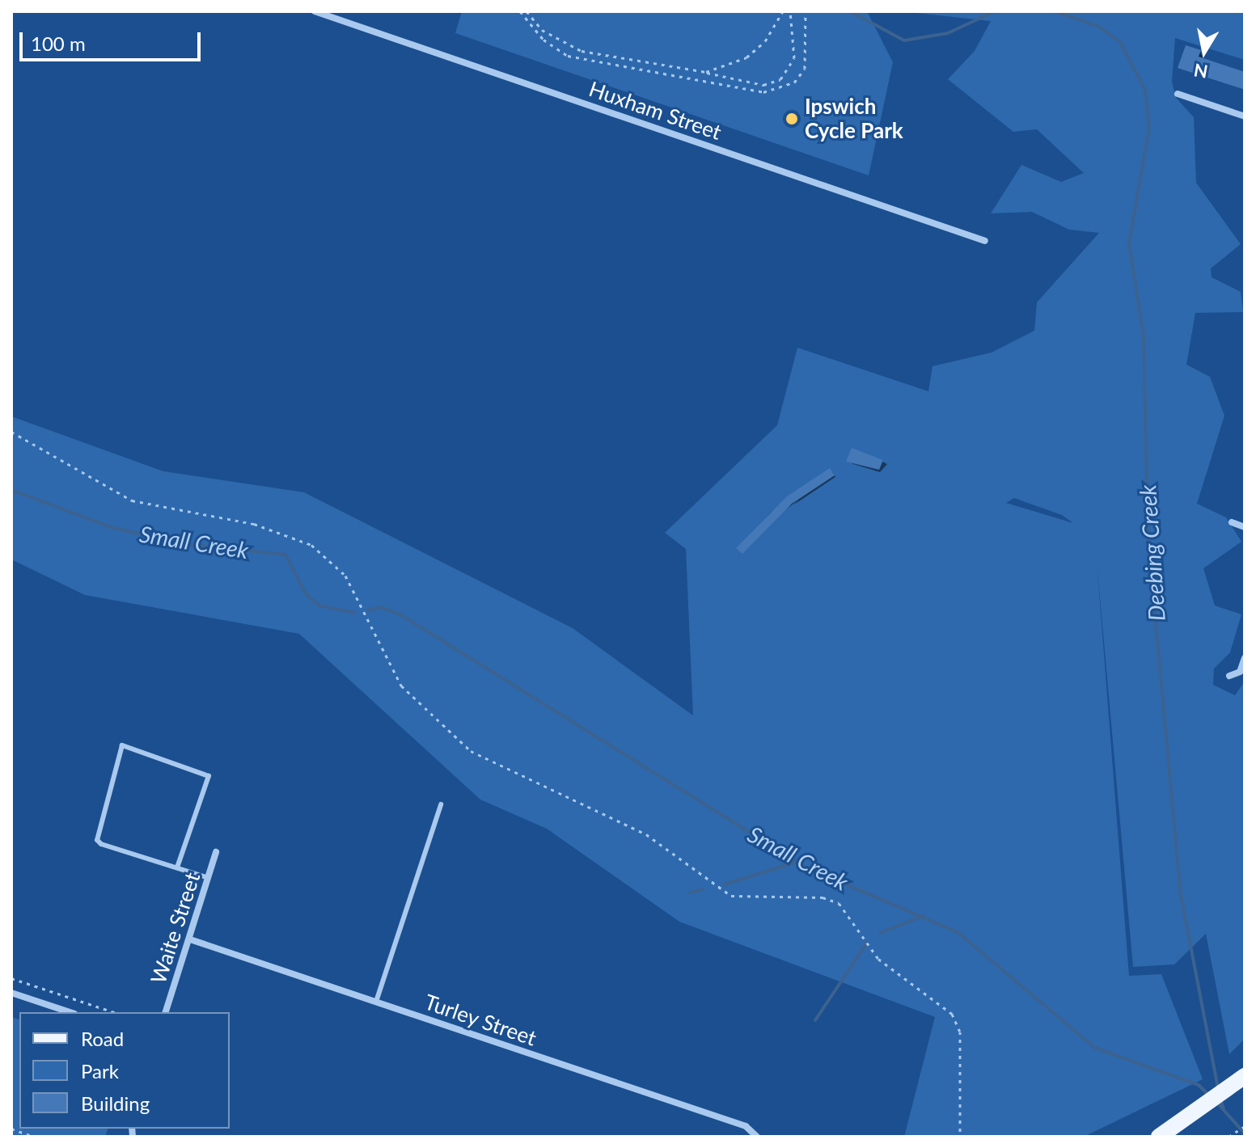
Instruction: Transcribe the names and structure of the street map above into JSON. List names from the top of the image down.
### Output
{
  "streets": {
    "street": ["Huxham Street", "Waite Street", "Turley Street"]
  },
  "crossings": [
    ["Waite Street", "Turley Street"]
  ],
  "water": ["Small Creek", "Deebing Creek"],
  "places": ["Ipswich Cycle Park"],
  "legend": ["Road", "Park", "Building"],
  "scale_bar": "100 m",
  "north": "bottom"
}
